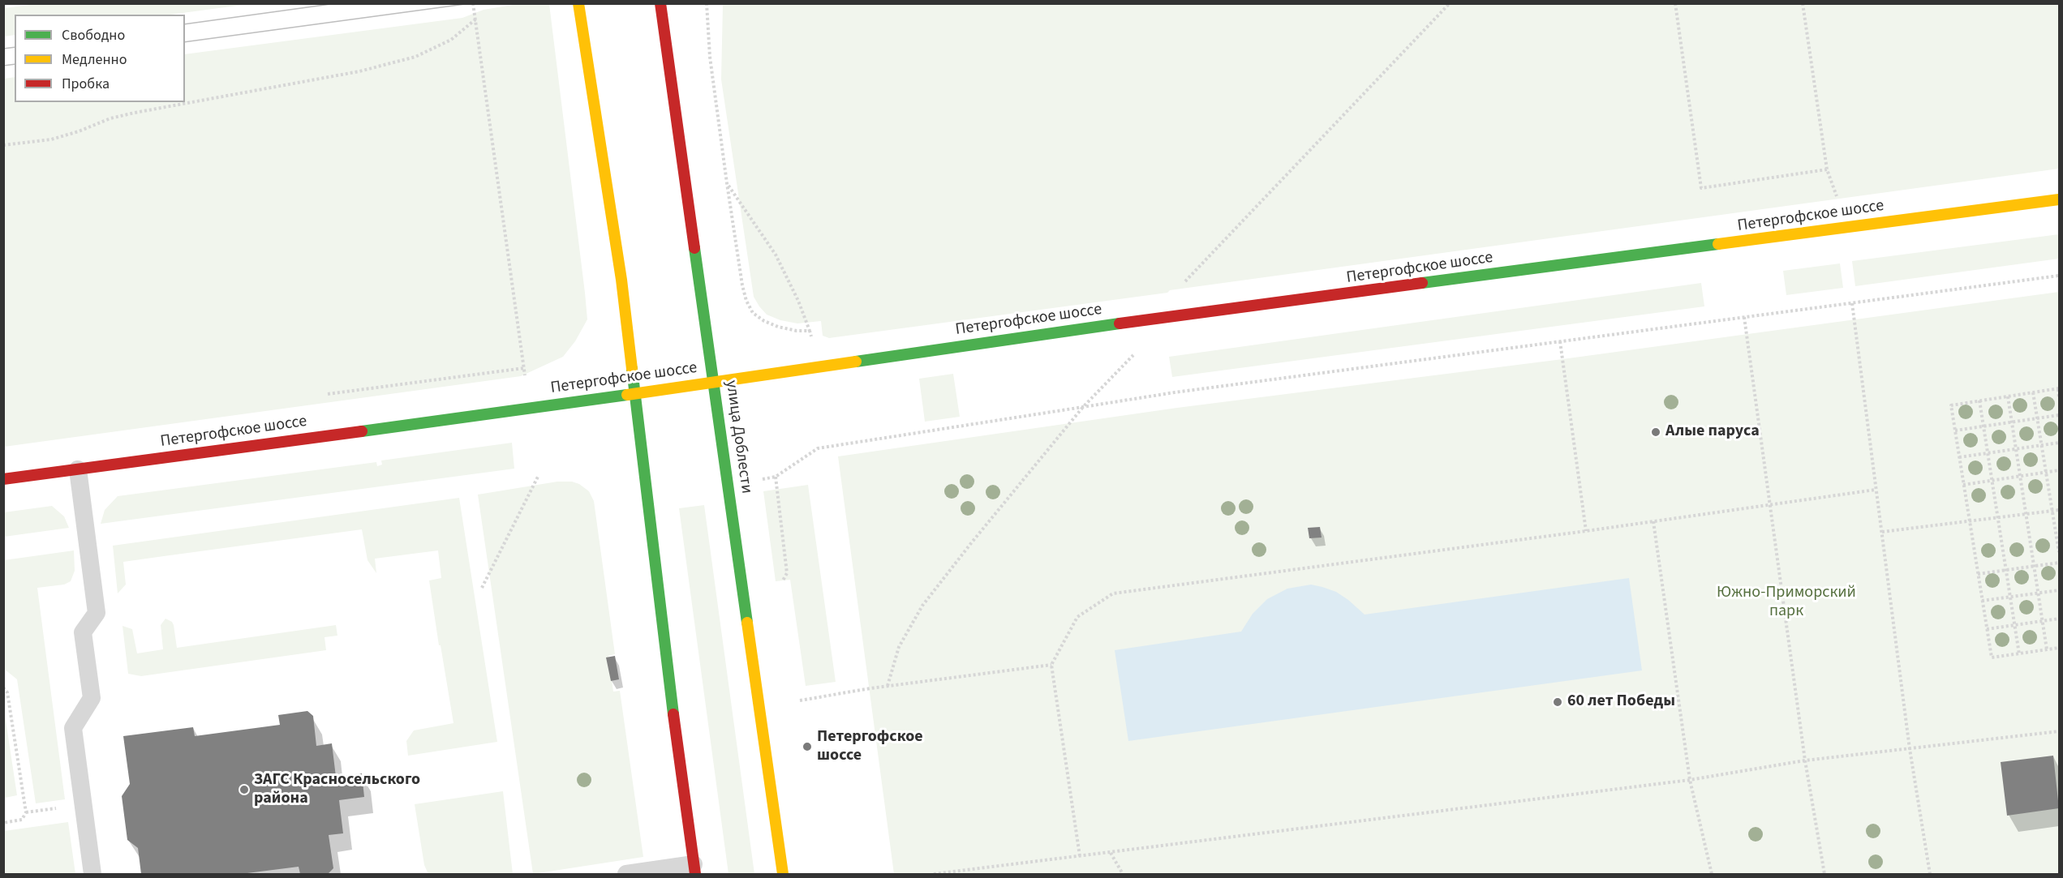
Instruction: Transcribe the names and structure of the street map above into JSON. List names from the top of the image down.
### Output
{
  "streets": {
    "street": ["Петергофское шоссе", "улица Доблести"]
  },
  "crossings": [
    ["Петергофское шоссе", "улица Доблести"]
  ],
  "parks": ["Южно-Приморский парк"],
  "places": [
    "Алые паруса",
    "60 лет Победы",
    "Петергофское шоссе",
    "ЗАГС Красносельского района"
  ],
  "legend": ["Свободно", "Медленно", "Пробка"]
}
